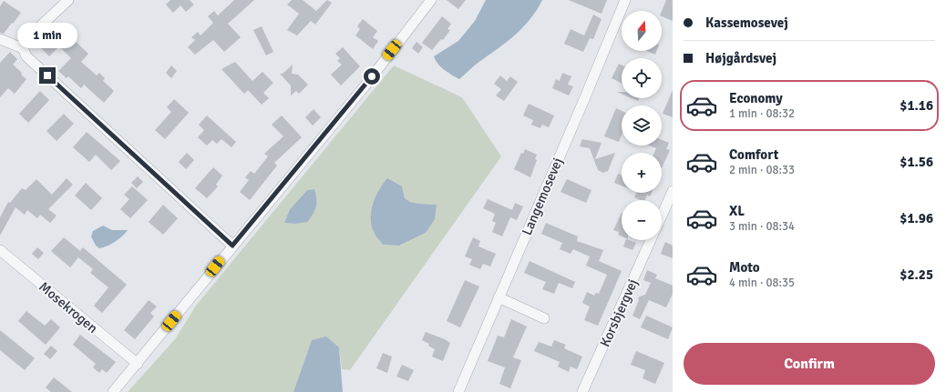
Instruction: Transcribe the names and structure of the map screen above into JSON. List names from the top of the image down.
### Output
{
  "streets": {
    "street": ["Langemosevej", "Mosekrogen", "Korsbjergvej"]
  },
  "north": "top",
  "page": {
    "banner": ["Kassemosevej", "Højgårdsvej"],
    "map_buttons": ["+", "−"],
    "bubble": "1 min",
    "list": [
      {
        "name": "Economy",
        "note": "1 min · 08:32",
        "value": "$1.16"
      },
      {
        "name": "Comfort",
        "note": "2 min · 08:33",
        "value": "$1.56"
      },
      {
        "name": "XL",
        "note": "3 min · 08:34",
        "value": "$1.96"
      },
      {
        "name": "Moto",
        "note": "4 min · 08:35",
        "value": "$2.25"
      }
    ],
    "buttons": "Confirm"
  }
}
